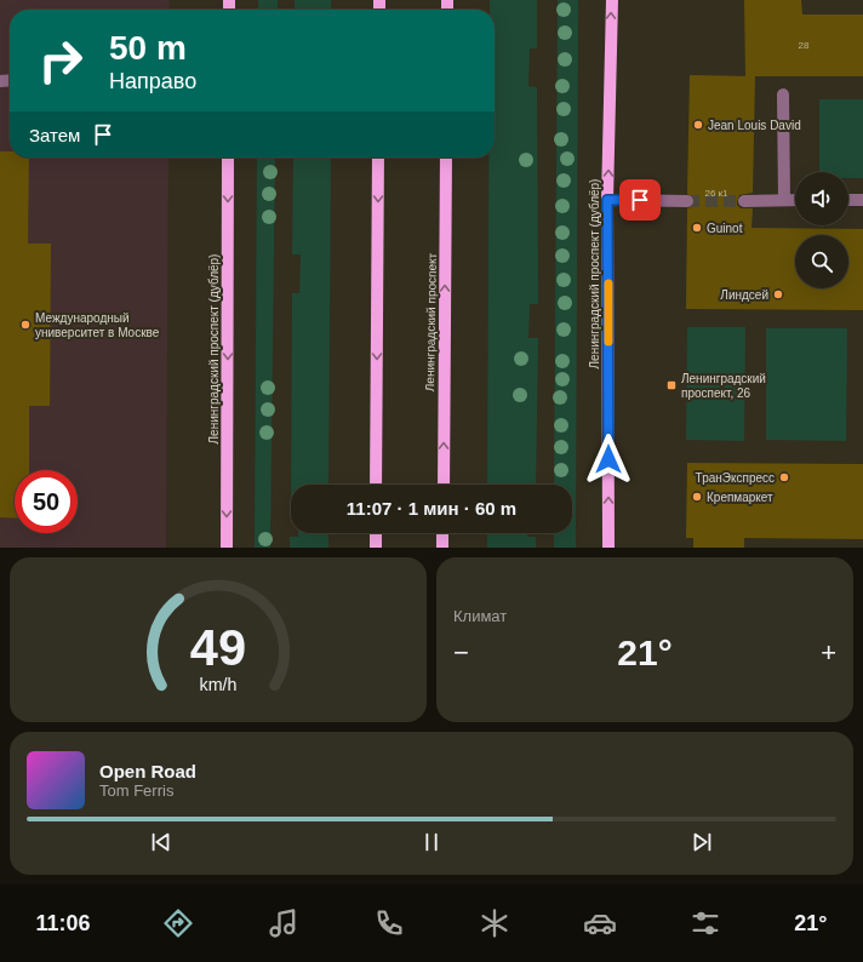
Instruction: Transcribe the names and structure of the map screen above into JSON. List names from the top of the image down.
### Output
{
  "streets": {
    "main road": ["Ленинградский проспект (дублёр)", "Ленинградский проспект"]
  },
  "places": {
    "other": [
      "Jean Louis David",
      "Guinot",
      "Линдсей",
      "Международный университет в Москве",
      "ТранЭкспресс",
      "Крепмаркет"
    ],
    "transit": ["Ленинградский проспект, 26"]
  },
  "house_numbers": ["28", "26 к1"],
  "page": {
    "turn": ["50 m", "Направо"],
    "then": "Затем",
    "limit": "50",
    "trip": "11:07 · 1 мин · 60 m",
    "tile": "Климат",
    "heat": ["−", "21°", "+"],
    "song": ["Open Road", "Tom Ferris"],
    "tabs": ["11:06", "21°"],
    "gauge": ["49", "km/h"]
  }
}
